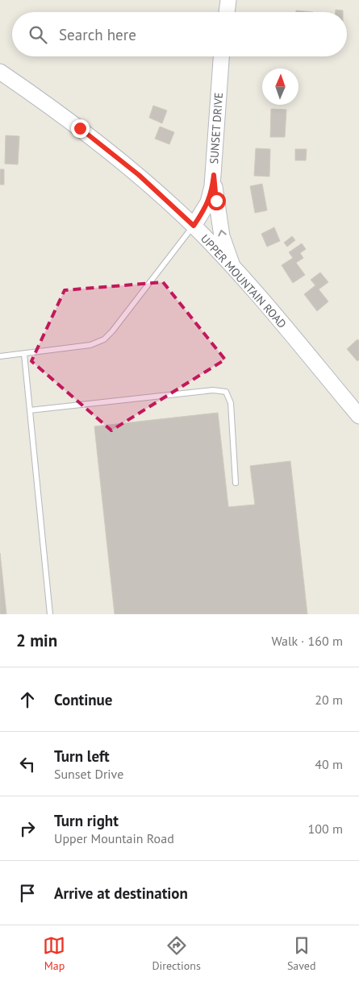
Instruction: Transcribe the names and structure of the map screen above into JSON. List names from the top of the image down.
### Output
{
  "streets": {
    "street": ["SUNSET DRIVE", "UPPER MOUNTAIN ROAD"]
  },
  "crossings": [
    ["SUNSET DRIVE", "UPPER MOUNTAIN ROAD"]
  ],
  "north": "top",
  "page": {
    "search": "Search here",
    "heading": ["2 min", "Walk · 160 m"],
    "list": [
      ["Continue", "20 m"],
      ["Turn left", "Sunset Drive", "40 m"],
      ["Turn right", "Upper Mountain Road", "100 m"],
      "Arrive at destination"
    ],
    "nav": ["Map", "Directions", "Saved"]
  }
}
